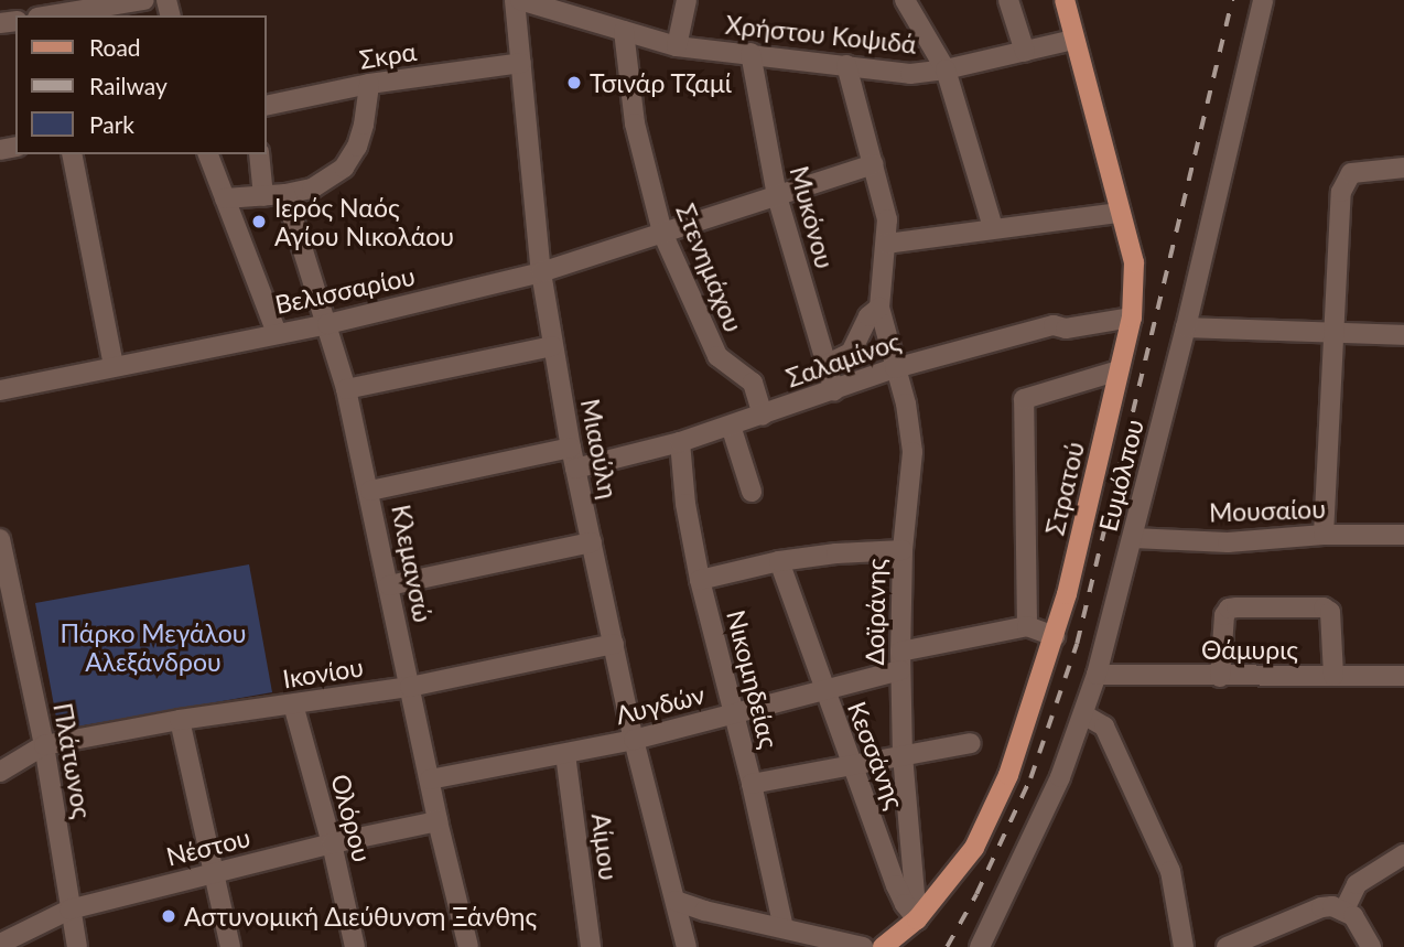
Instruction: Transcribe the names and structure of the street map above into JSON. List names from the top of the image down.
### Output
{
  "streets": {
    "main road": ["Στρατού"],
    "street": [
      "Χρήστου Κοψιδά",
      "Σκρα",
      "Μυκόνου",
      "Στενημάχου",
      "Βελισσαρίου",
      "Σαλαμίνος",
      "Μιαούλη",
      "Ευμόλπου",
      "Μουσαίου",
      "Κλεμανσώ",
      "Δοϊράνης",
      "Θάμυρις",
      "Ικονίου",
      "Νικομηδείας",
      "Λυγδών",
      "Κεσσάνης",
      "Πλάτωνος",
      "Ολόρου",
      "Νέστου",
      "Αίμου"
    ]
  },
  "crossings": [
    ["Χρήστου Κοψιδά", "Μυκόνου"],
    ["Χρήστου Κοψιδά", "Στενημάχου"],
    ["Χρήστου Κοψιδά", "Μιαούλη"],
    ["Χρήστου Κοψιδά", "Στρατού"],
    ["Χρήστου Κοψιδά", "Δοϊράνης"],
    ["Σκρα", "Μιαούλη"],
    ["Μυκόνου", "Βελισσαρίου"],
    ["Μυκόνου", "Σαλαμίνος"],
    ["Μυκόνου", "Δοϊράνης"],
    ["Στενημάχου", "Βελισσαρίου"],
    ["Στενημάχου", "Σαλαμίνος"],
    ["Βελισσαρίου", "Μιαούλη"],
    ["Βελισσαρίου", "Κλεμανσώ"],
    ["Βελισσαρίου", "Δοϊράνης"],
    ["Σαλαμίνος", "Μιαούλη"],
    ["Σαλαμίνος", "Στρατού"],
    ["Σαλαμίνος", "Δοϊράνης"],
    ["Σαλαμίνος", "Νικομηδείας"],
    ["Μιαούλη", "Ικονίου"],
    ["Μιαούλη", "Λυγδών"],
    ["Ευμόλπου", "Μουσαίου"],
    ["Ευμόλπου", "Θάμυρις"],
    ["Στρατού", "Δοϊράνης"],
    ["Στρατού", "Κεσσάνης"],
    ["Κλεμανσώ", "Ικονίου"],
    ["Κλεμανσώ", "Λυγδών"],
    ["Κλεμανσώ", "Νέστου"],
    ["Δοϊράνης", "Λυγδών"],
    ["Δοϊράνης", "Κεσσάνης"],
    ["Ικονίου", "Πλάτωνος"],
    ["Ικονίου", "Ολόρου"],
    ["Νικομηδείας", "Λυγδών"],
    ["Λυγδών", "Κεσσάνης"],
    ["Λυγδών", "Αίμου"],
    ["Πλάτωνος", "Νέστου"],
    ["Ολόρου", "Νέστου"]
  ],
  "parks": ["Πάρκο Μεγάλου Αλεξάνδρου"],
  "places": ["Τσινάρ Τζαμί", "Ιερός Ναός Αγίου Νικολάου", "Αστυνομική Διεύθυνση Ξάνθης"],
  "legend": ["Road", "Railway", "Park"]
}
